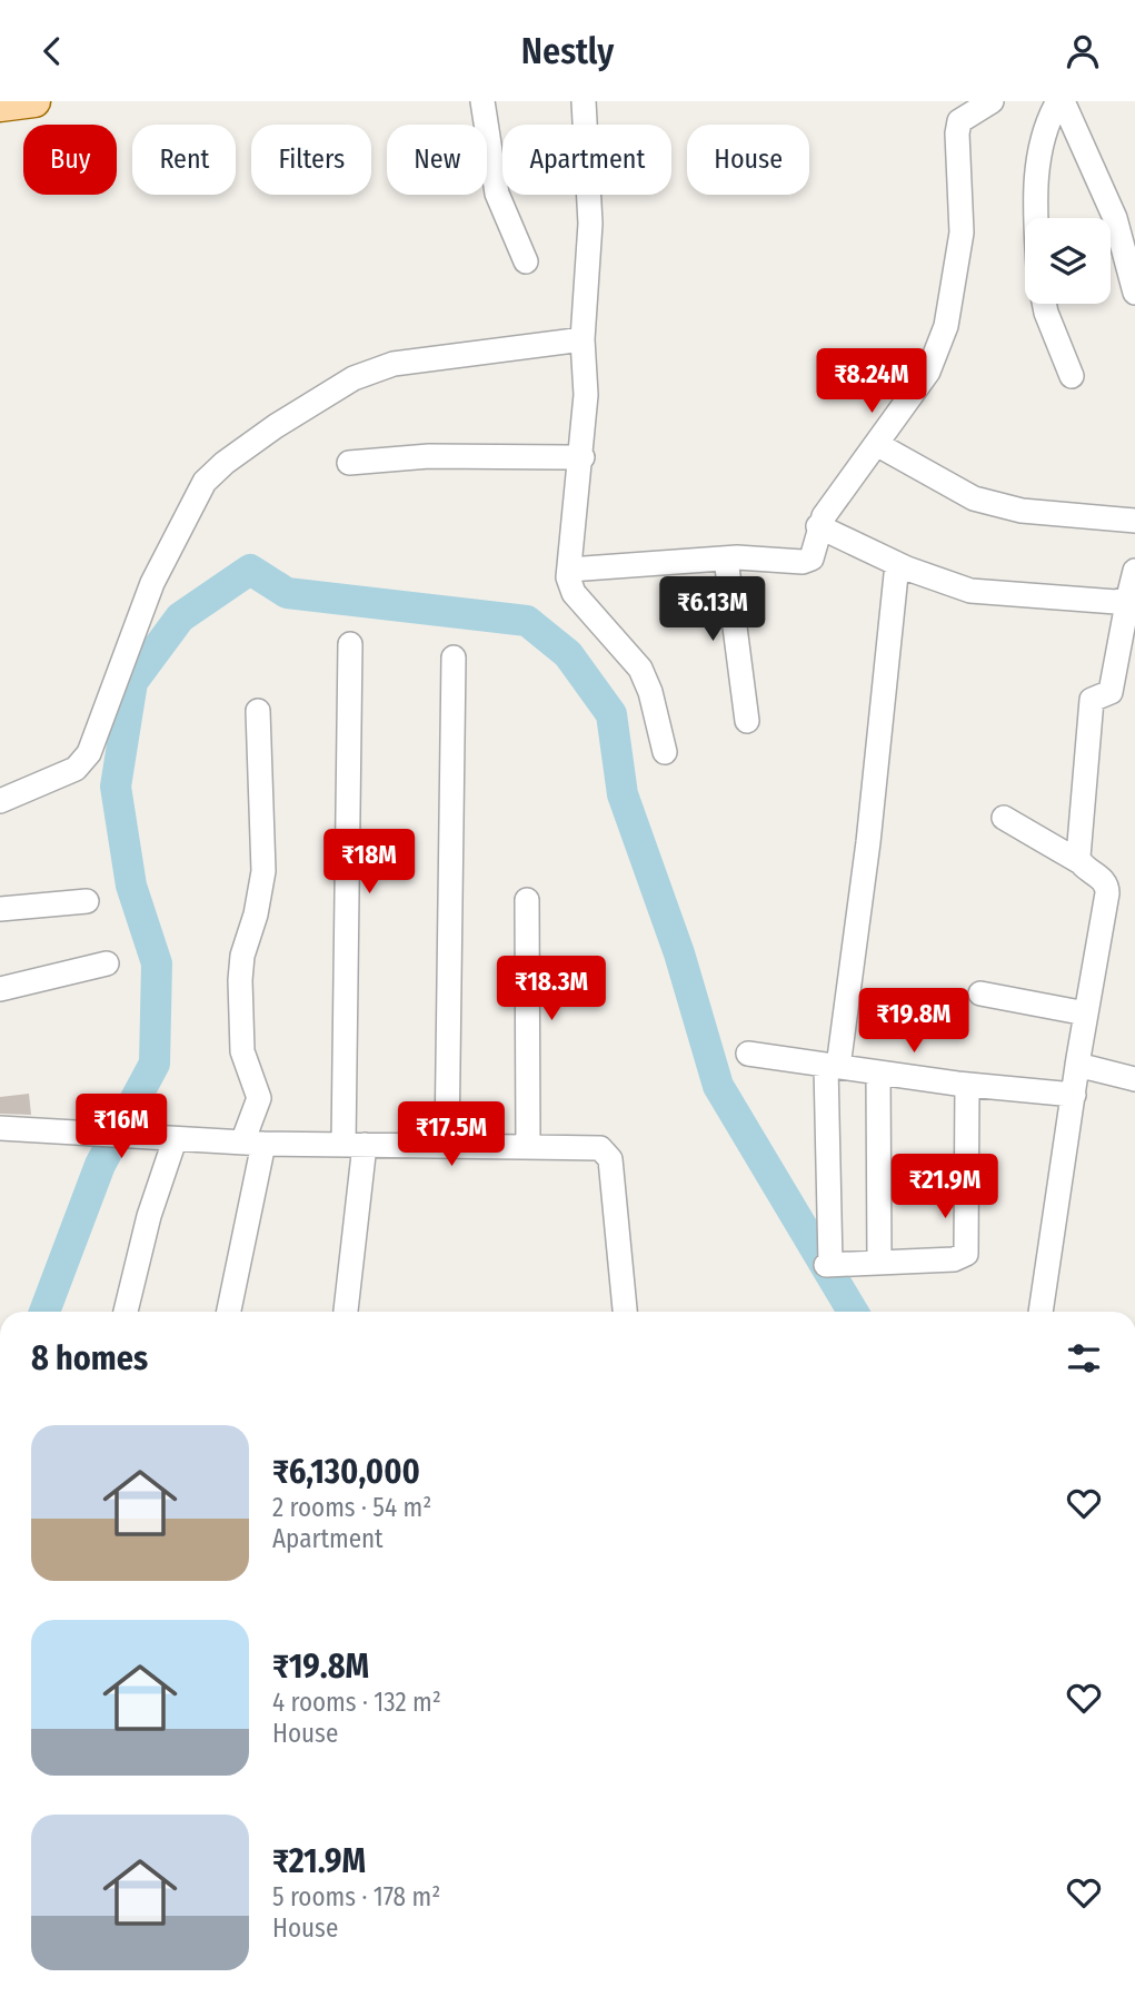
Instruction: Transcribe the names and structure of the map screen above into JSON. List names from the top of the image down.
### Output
{
  "page": {
    "header": "Nestly",
    "chip": [
      "Buy",
      "Rent",
      "Filters",
      "New",
      "Apartment",
      "House"
    ],
    "price": [
      "₹8.24M",
      "₹6.13M",
      "₹18M",
      "₹18.3M",
      "₹19.8M",
      "₹16M",
      "₹17.5M",
      "₹21.9M"
    ],
    "heading": "8 homes",
    "list": [
      {
        "name": "₹6,130,000",
        "note": "2 rooms · 54 m² · Apartment"
      },
      {
        "name": "₹19.8M",
        "note": "4 rooms · 132 m² · House"
      },
      {
        "name": "₹21.9M",
        "note": "5 rooms · 178 m² · House"
      }
    ]
  }
}
